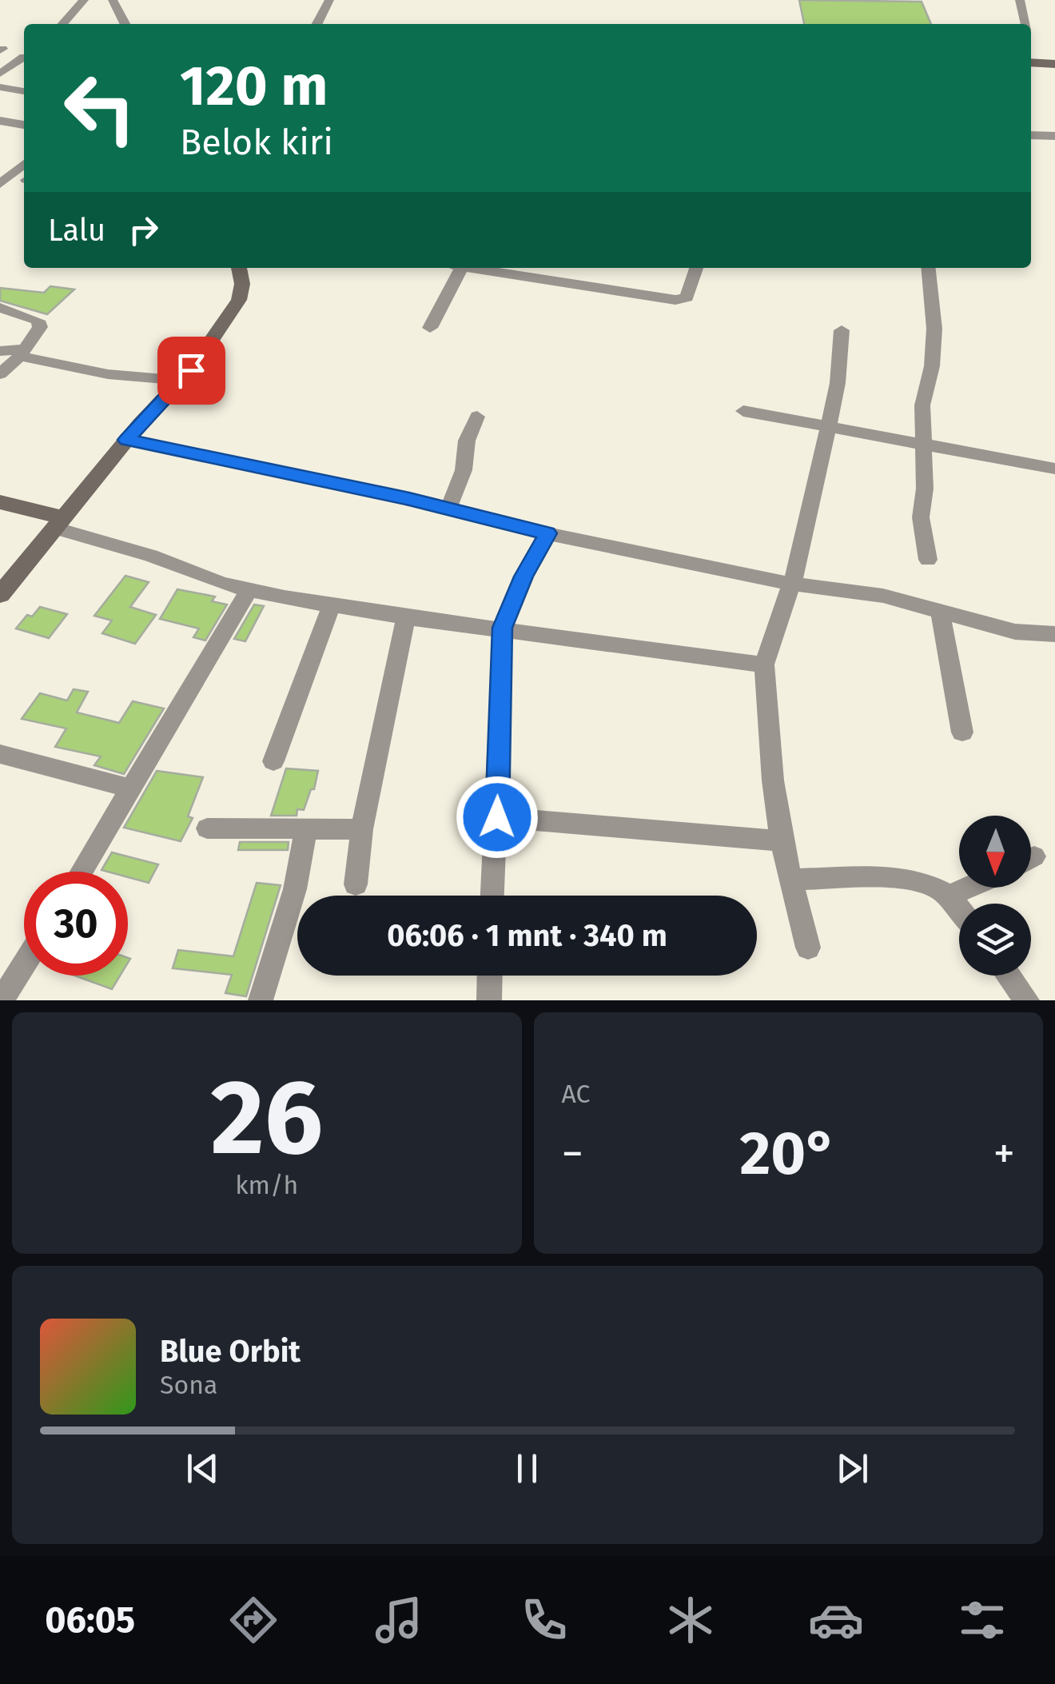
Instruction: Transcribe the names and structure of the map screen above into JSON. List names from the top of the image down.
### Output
{
  "north": "bottom",
  "page": {
    "turn": ["120 m", "Belok kiri"],
    "then": "Lalu",
    "limit": "30",
    "trip": "06:06 · 1 mnt · 340 m",
    "tile": [
      ["26", "km/h"],
      "AC"
    ],
    "heat": ["−", "20°", "+"],
    "song": ["Blue Orbit", "Sona"],
    "tabs": "06:05"
  }
}
